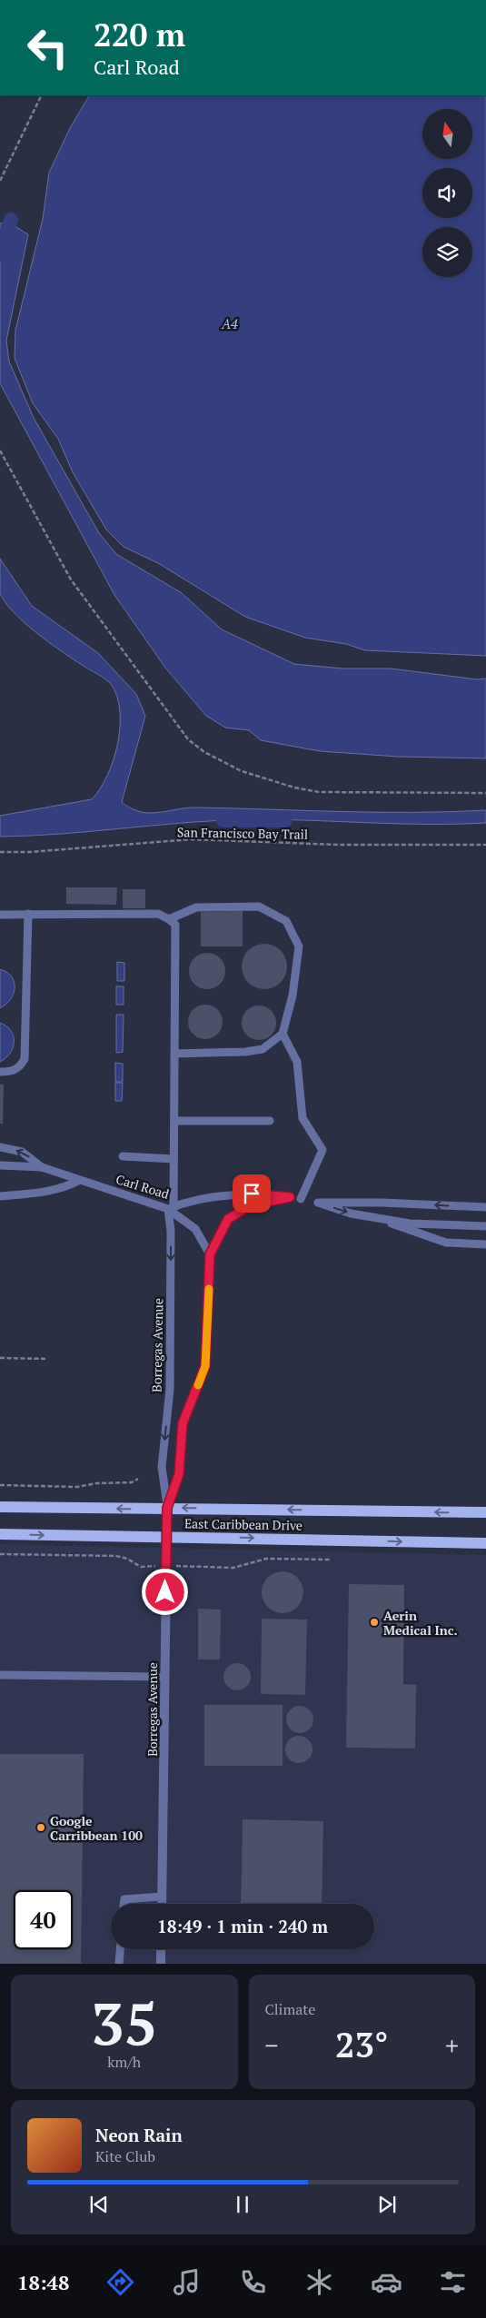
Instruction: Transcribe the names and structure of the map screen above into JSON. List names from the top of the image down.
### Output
{
  "streets": {
    "main road": ["East Caribbean Drive"],
    "street": ["Borregas Avenue"],
    "lane": ["Carl Road"],
    "path": ["San Francisco Bay Trail"]
  },
  "crossings": [
    ["Carl Road", "Borregas Avenue"],
    ["Borregas Avenue", "East Caribbean Drive"]
  ],
  "water": ["A4"],
  "places": ["Aerin Medical Inc.", "Google Carribbean 100"],
  "north": "top",
  "page": {
    "turn": ["220 m", "Carl Road"],
    "limit": "40",
    "trip": "18:49 · 1 min · 240 m",
    "tile": [
      ["35", "km/h"],
      "Climate"
    ],
    "heat": ["−", "23°", "+"],
    "song": ["Neon Rain", "Kite Club"],
    "tabs": "18:48"
  }
}
